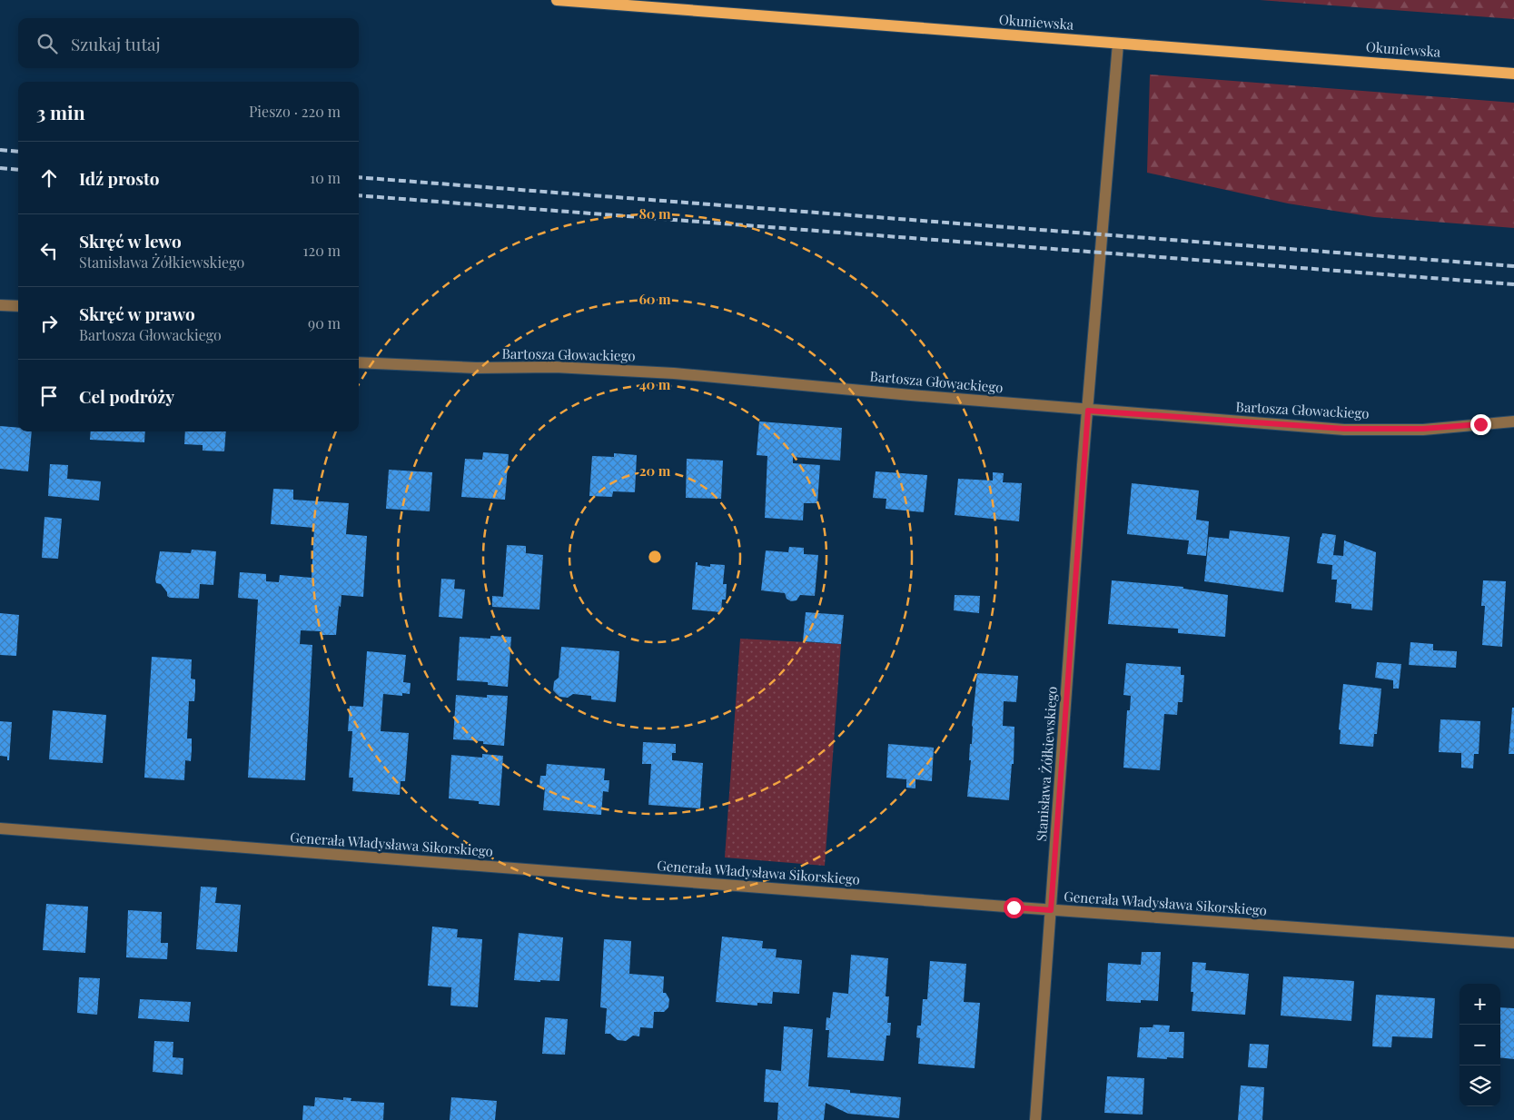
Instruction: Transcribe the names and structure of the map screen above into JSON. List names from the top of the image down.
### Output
{
  "streets": {
    "main road": ["Okuniewska"],
    "street": ["Bartosza Głowackiego", "Stanisława Żółkiewskiego", "Generała Władysława Sikorskiego"]
  },
  "crossings": [
    ["Okuniewska", "Stanisława Żółkiewskiego"],
    ["Bartosza Głowackiego", "Stanisława Żółkiewskiego"],
    ["Stanisława Żółkiewskiego", "Generała Władysława Sikorskiego"]
  ],
  "page": {
    "search": "Szukaj tutaj",
    "heading": ["3 min", "Pieszo · 220 m"],
    "list": [
      ["Idź prosto", "10 m"],
      ["Skręć w lewo", "Stanisława Żółkiewskiego", "120 m"],
      ["Skręć w prawo", "Bartosza Głowackiego", "90 m"],
      "Cel podróży"
    ],
    "map_buttons": ["+", "−"]
  },
  "rings": [
    "80 m",
    "60 m",
    "40 m",
    "20 m"
  ]
}
